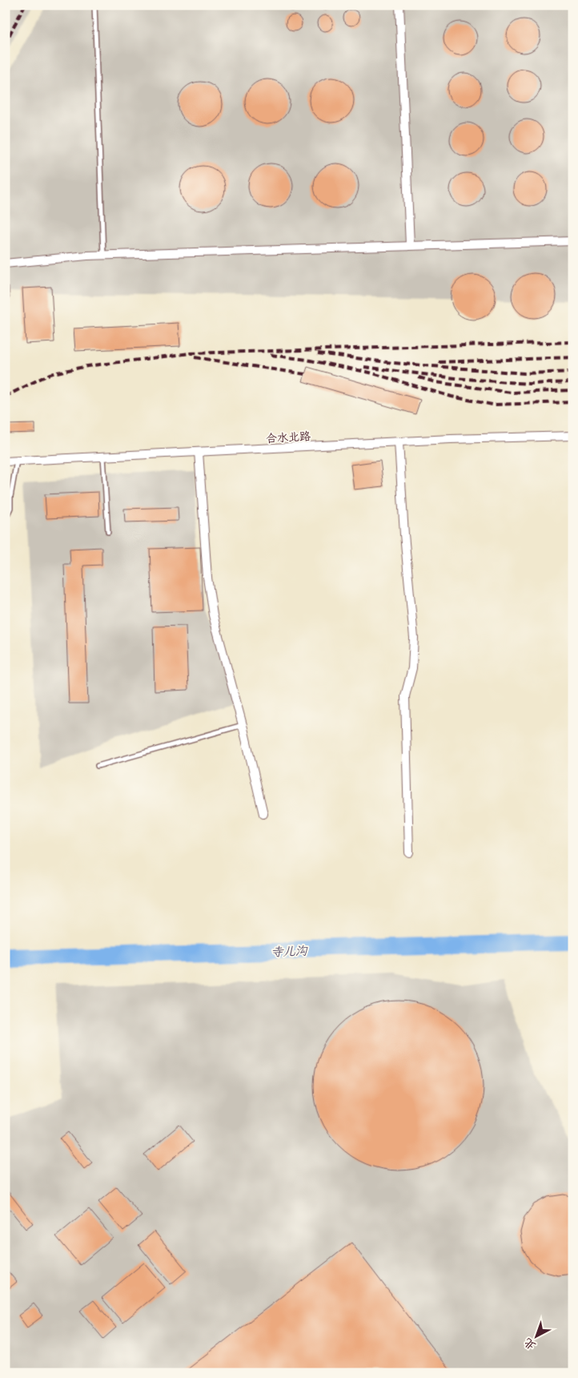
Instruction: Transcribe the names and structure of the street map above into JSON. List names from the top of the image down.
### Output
{
  "streets": {
    "street": ["合水北路"]
  },
  "water": ["寺儿沟"],
  "north": "bottom left"
}
